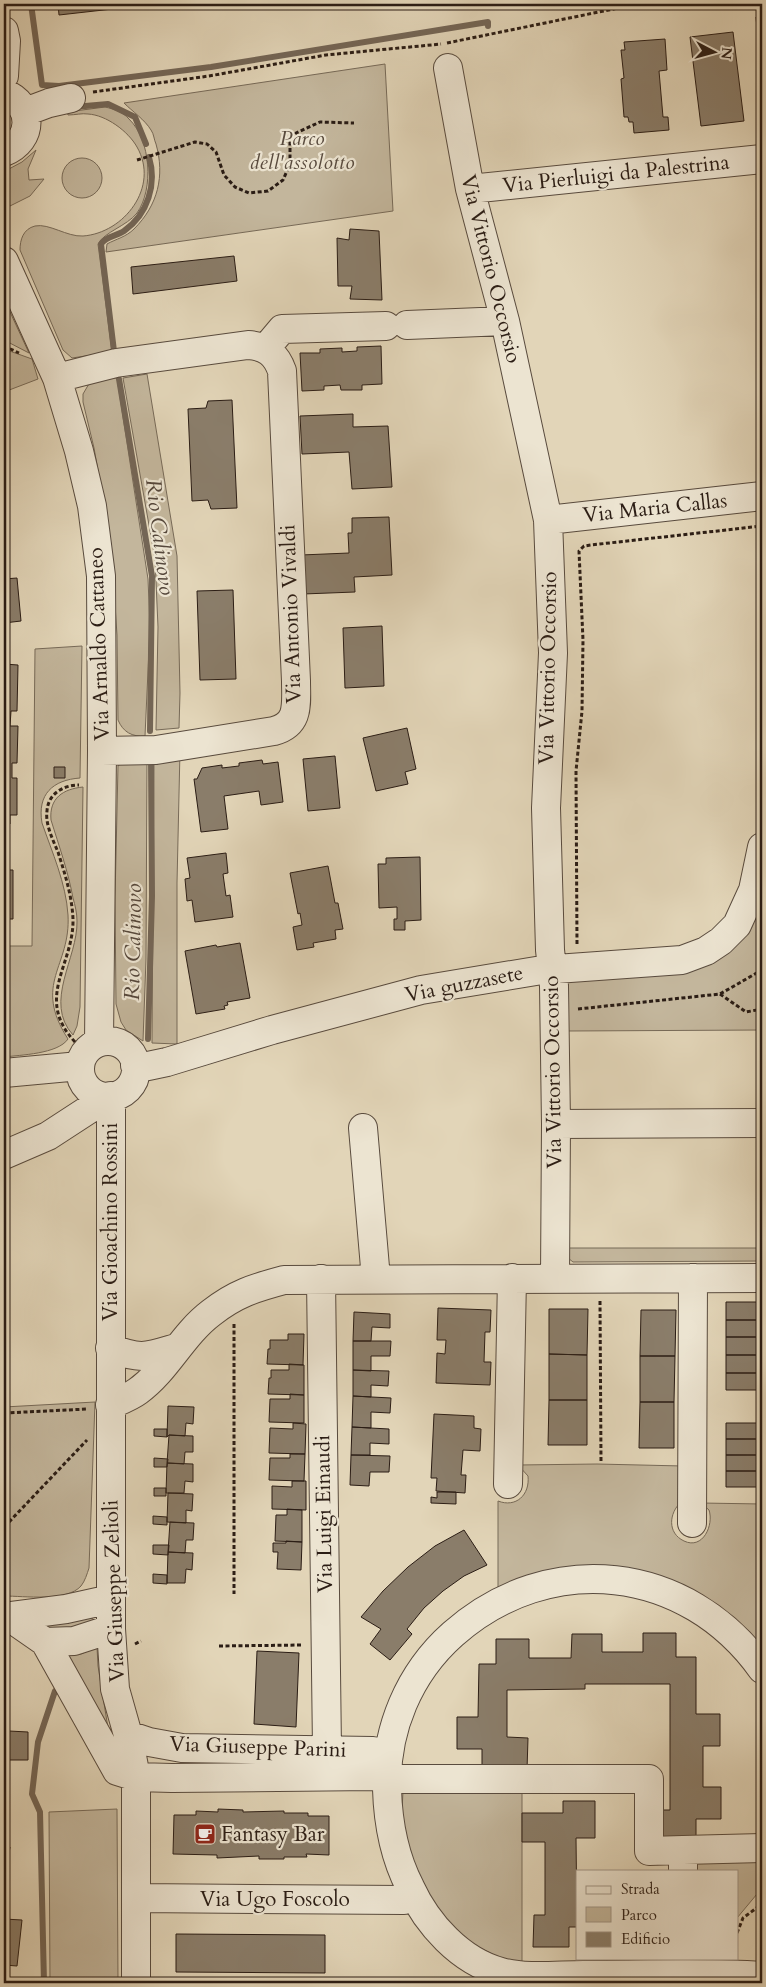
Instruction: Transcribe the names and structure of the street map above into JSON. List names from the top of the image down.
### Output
{
  "streets": {
    "street": [
      "Via Pierluigi da Palestrina",
      "Via Vittorio Occorsio",
      "Via Maria Callas",
      "Via Antonio Vivaldi",
      "Via Arnaldo Cattaneo",
      "Via guzzasete",
      "Via Gioachino Rossini",
      "Via Luigi Einaudi",
      "Via Giuseppe Zelioli",
      "Via Giuseppe Parini",
      "Via Ugo Foscolo"
    ]
  },
  "crossings": [
    ["Via Pierluigi da Palestrina", "Via Vittorio Occorsio"],
    ["Via Vittorio Occorsio", "Via Maria Callas"],
    ["Via Vittorio Occorsio", "Via guzzasete"],
    ["Via Antonio Vivaldi", "Via Arnaldo Cattaneo"],
    ["Via Arnaldo Cattaneo", "Via guzzasete"],
    ["Via Arnaldo Cattaneo", "Via Gioachino Rossini"],
    ["Via guzzasete", "Via Gioachino Rossini"],
    ["Via Gioachino Rossini", "Via Giuseppe Zelioli"],
    ["Via Luigi Einaudi", "Via Giuseppe Parini"],
    ["Via Giuseppe Zelioli", "Via Giuseppe Parini"],
    ["Via Giuseppe Zelioli", "Via Ugo Foscolo"]
  ],
  "water": ["Rio Calinovo"],
  "parks": ["Parco dell'assolotto"],
  "places": {
    "cafe": ["Fantasy Bar"]
  },
  "legend": ["Strada", "Parco", "Edificio"],
  "north": "right"
}
